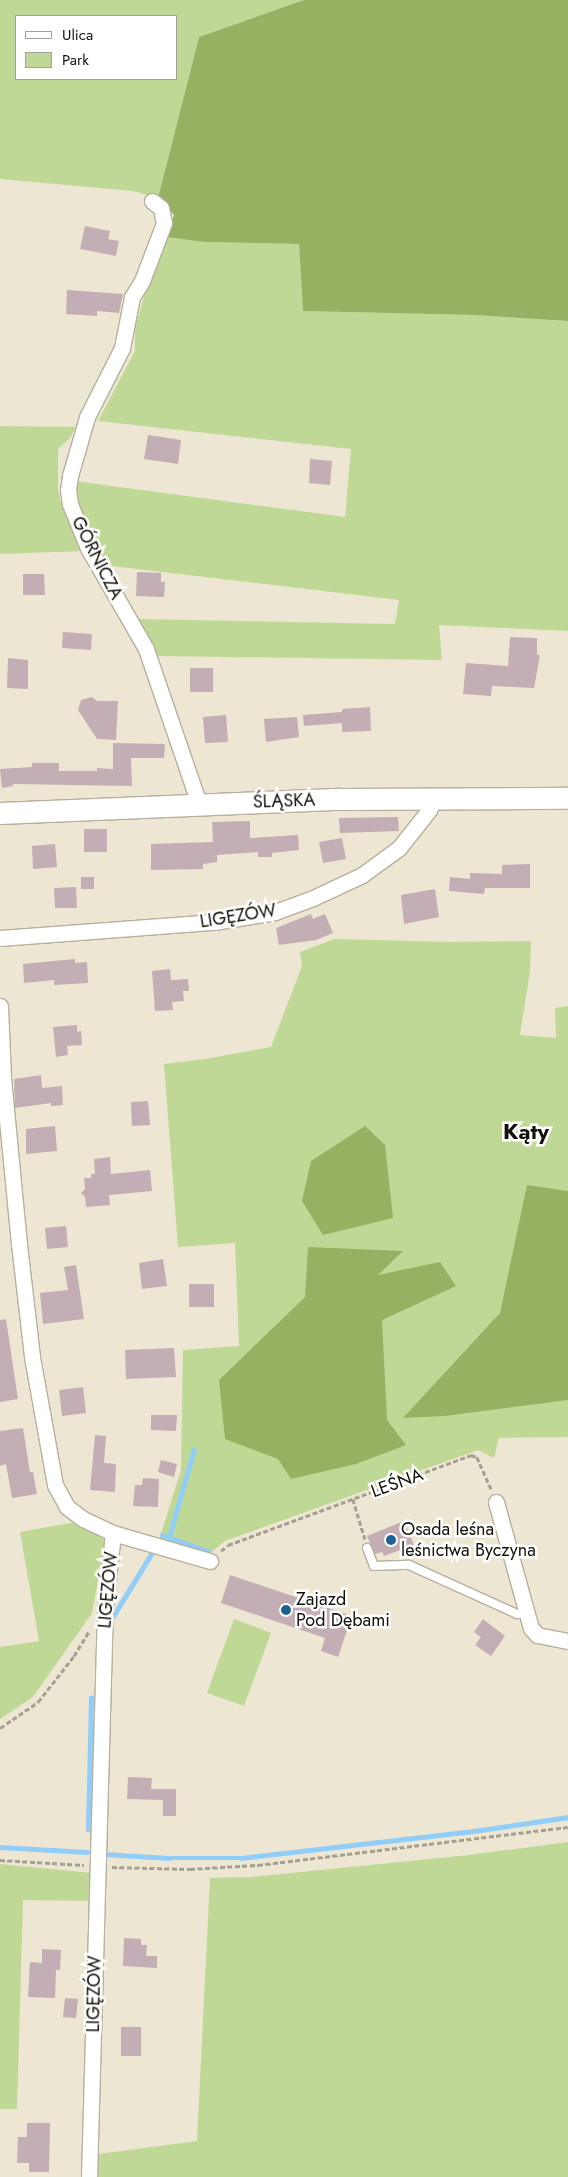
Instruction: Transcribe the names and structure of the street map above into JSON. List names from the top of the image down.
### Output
{
  "streets": {
    "main road": ["ŚLĄSKA"],
    "street": ["GÓRNICZA", "LIGĘZÓW"],
    "path": ["LEŚNA"]
  },
  "crossings": [
    ["GÓRNICZA", "ŚLĄSKA"],
    ["ŚLĄSKA", "LIGĘZÓW"]
  ],
  "districts": ["Kąty"],
  "places": ["Osada leśna leśnictwa Byczyna", "Zajazd Pod Dębami"],
  "legend": ["Ulica", "Park"]
}
